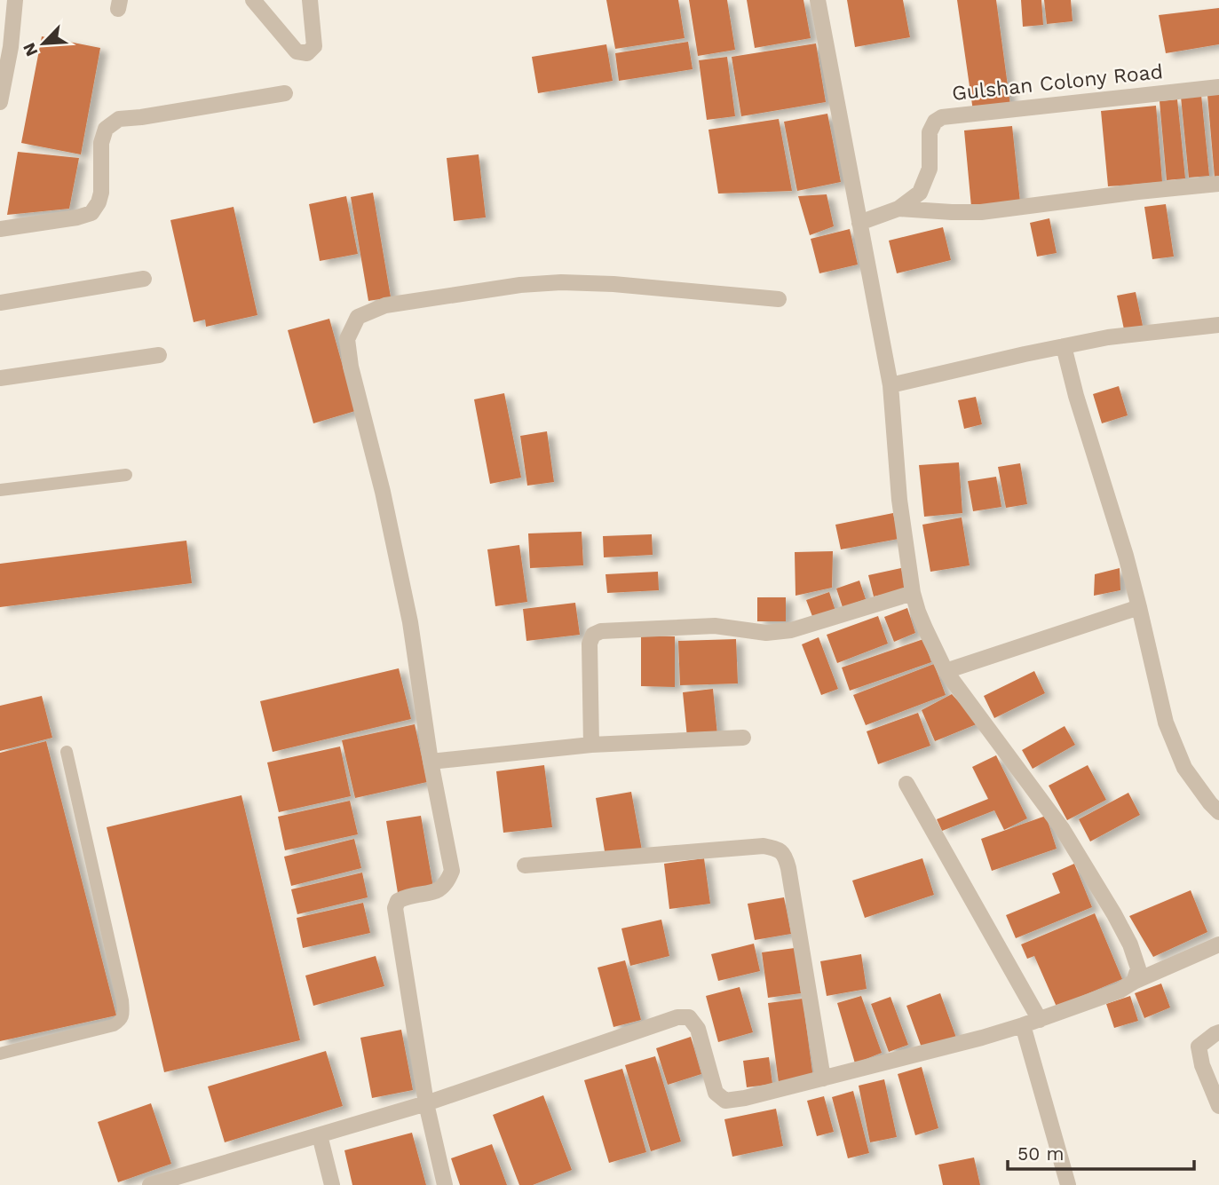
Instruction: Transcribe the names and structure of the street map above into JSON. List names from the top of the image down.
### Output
{
  "streets": {
    "street": ["Gulshan Colony Road"]
  },
  "scale_bar": "50 m",
  "north": "bottom left"
}
